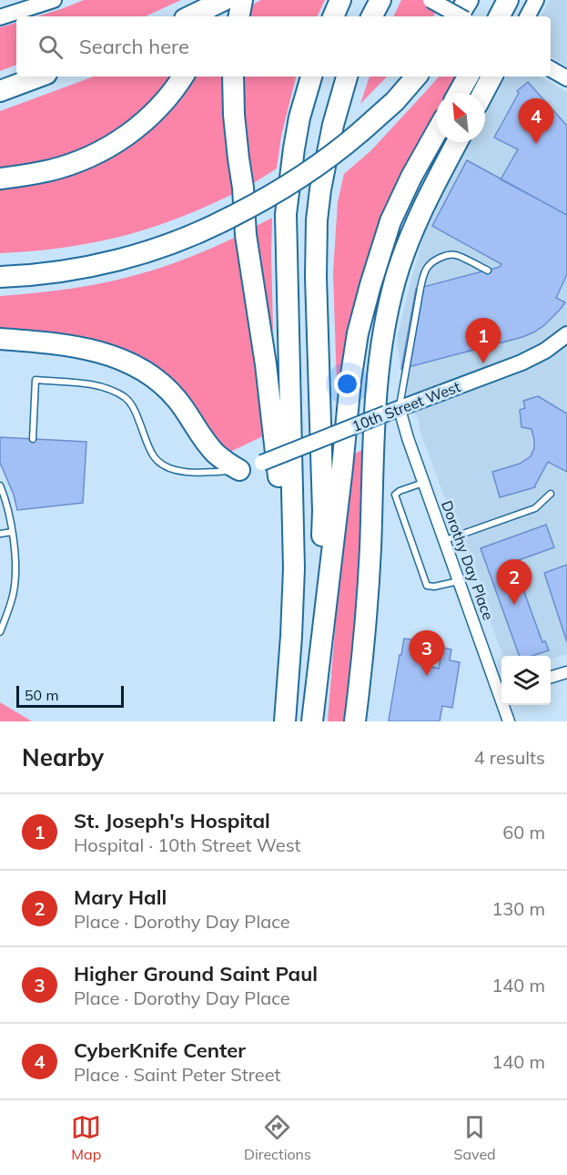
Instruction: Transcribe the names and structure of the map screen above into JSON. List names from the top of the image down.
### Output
{
  "streets": {
    "street": ["10th Street West", "Dorothy Day Place"]
  },
  "crossings": [
    ["10th Street West", "Dorothy Day Place"]
  ],
  "scale_bar": "50 m",
  "north": "top left",
  "page": {
    "search": "Search here",
    "pins": [
      "4",
      "1",
      "2",
      "3"
    ],
    "scale": "50 m",
    "heading": ["Nearby", "4 results"],
    "list": [
      {
        "mark": "1",
        "name": "St. Joseph's Hospital",
        "note": "Hospital · 10th Street West",
        "value": "60 m"
      },
      {
        "mark": "2",
        "name": "Mary Hall",
        "note": "Place · Dorothy Day Place",
        "value": "130 m"
      },
      {
        "mark": "3",
        "name": "Higher Ground Saint Paul",
        "note": "Place · Dorothy Day Place",
        "value": "140 m"
      },
      {
        "mark": "4",
        "name": "CyberKnife Center",
        "note": "Place · Saint Peter Street",
        "value": "140 m"
      }
    ],
    "nav": ["Map", "Directions", "Saved"]
  }
}
